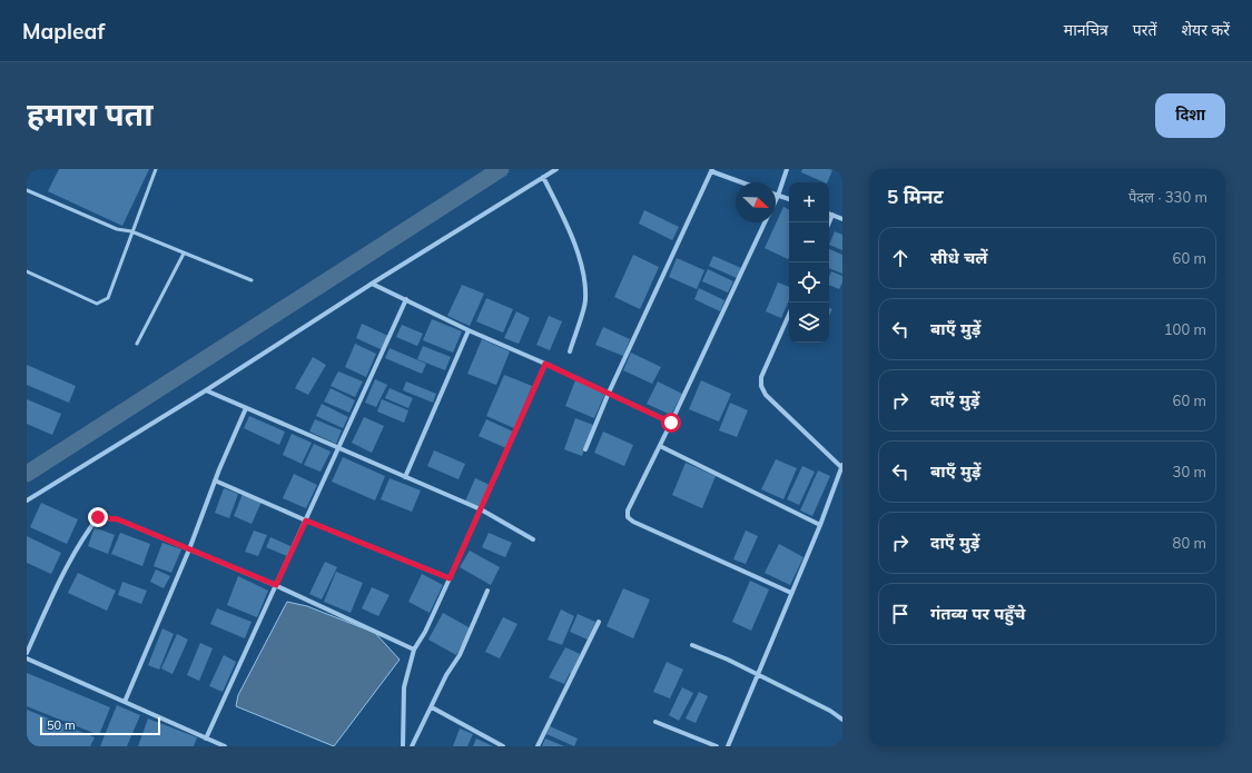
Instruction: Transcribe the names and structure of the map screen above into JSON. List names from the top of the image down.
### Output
{
  "scale_bar": "50 m",
  "north": "bottom right",
  "page": {
    "header": "Mapleaf",
    "nav": ["मानचित्र", "परतें", "शेयर करें"],
    "buttons": "दिशा",
    "title": "हमारा पता",
    "heading": ["5 मिनट", "पैदल · 330 m"],
    "map_buttons": ["+", "−"],
    "list": [
      ["सीधे चलें", "60 m"],
      ["बाएँ मुड़ें", "100 m"],
      ["दाएँ मुड़ें", "60 m"],
      ["बाएँ मुड़ें", "30 m"],
      ["दाएँ मुड़ें", "80 m"],
      "गंतव्य पर पहुँचे"
    ],
    "scale": "50 m"
  }
}
